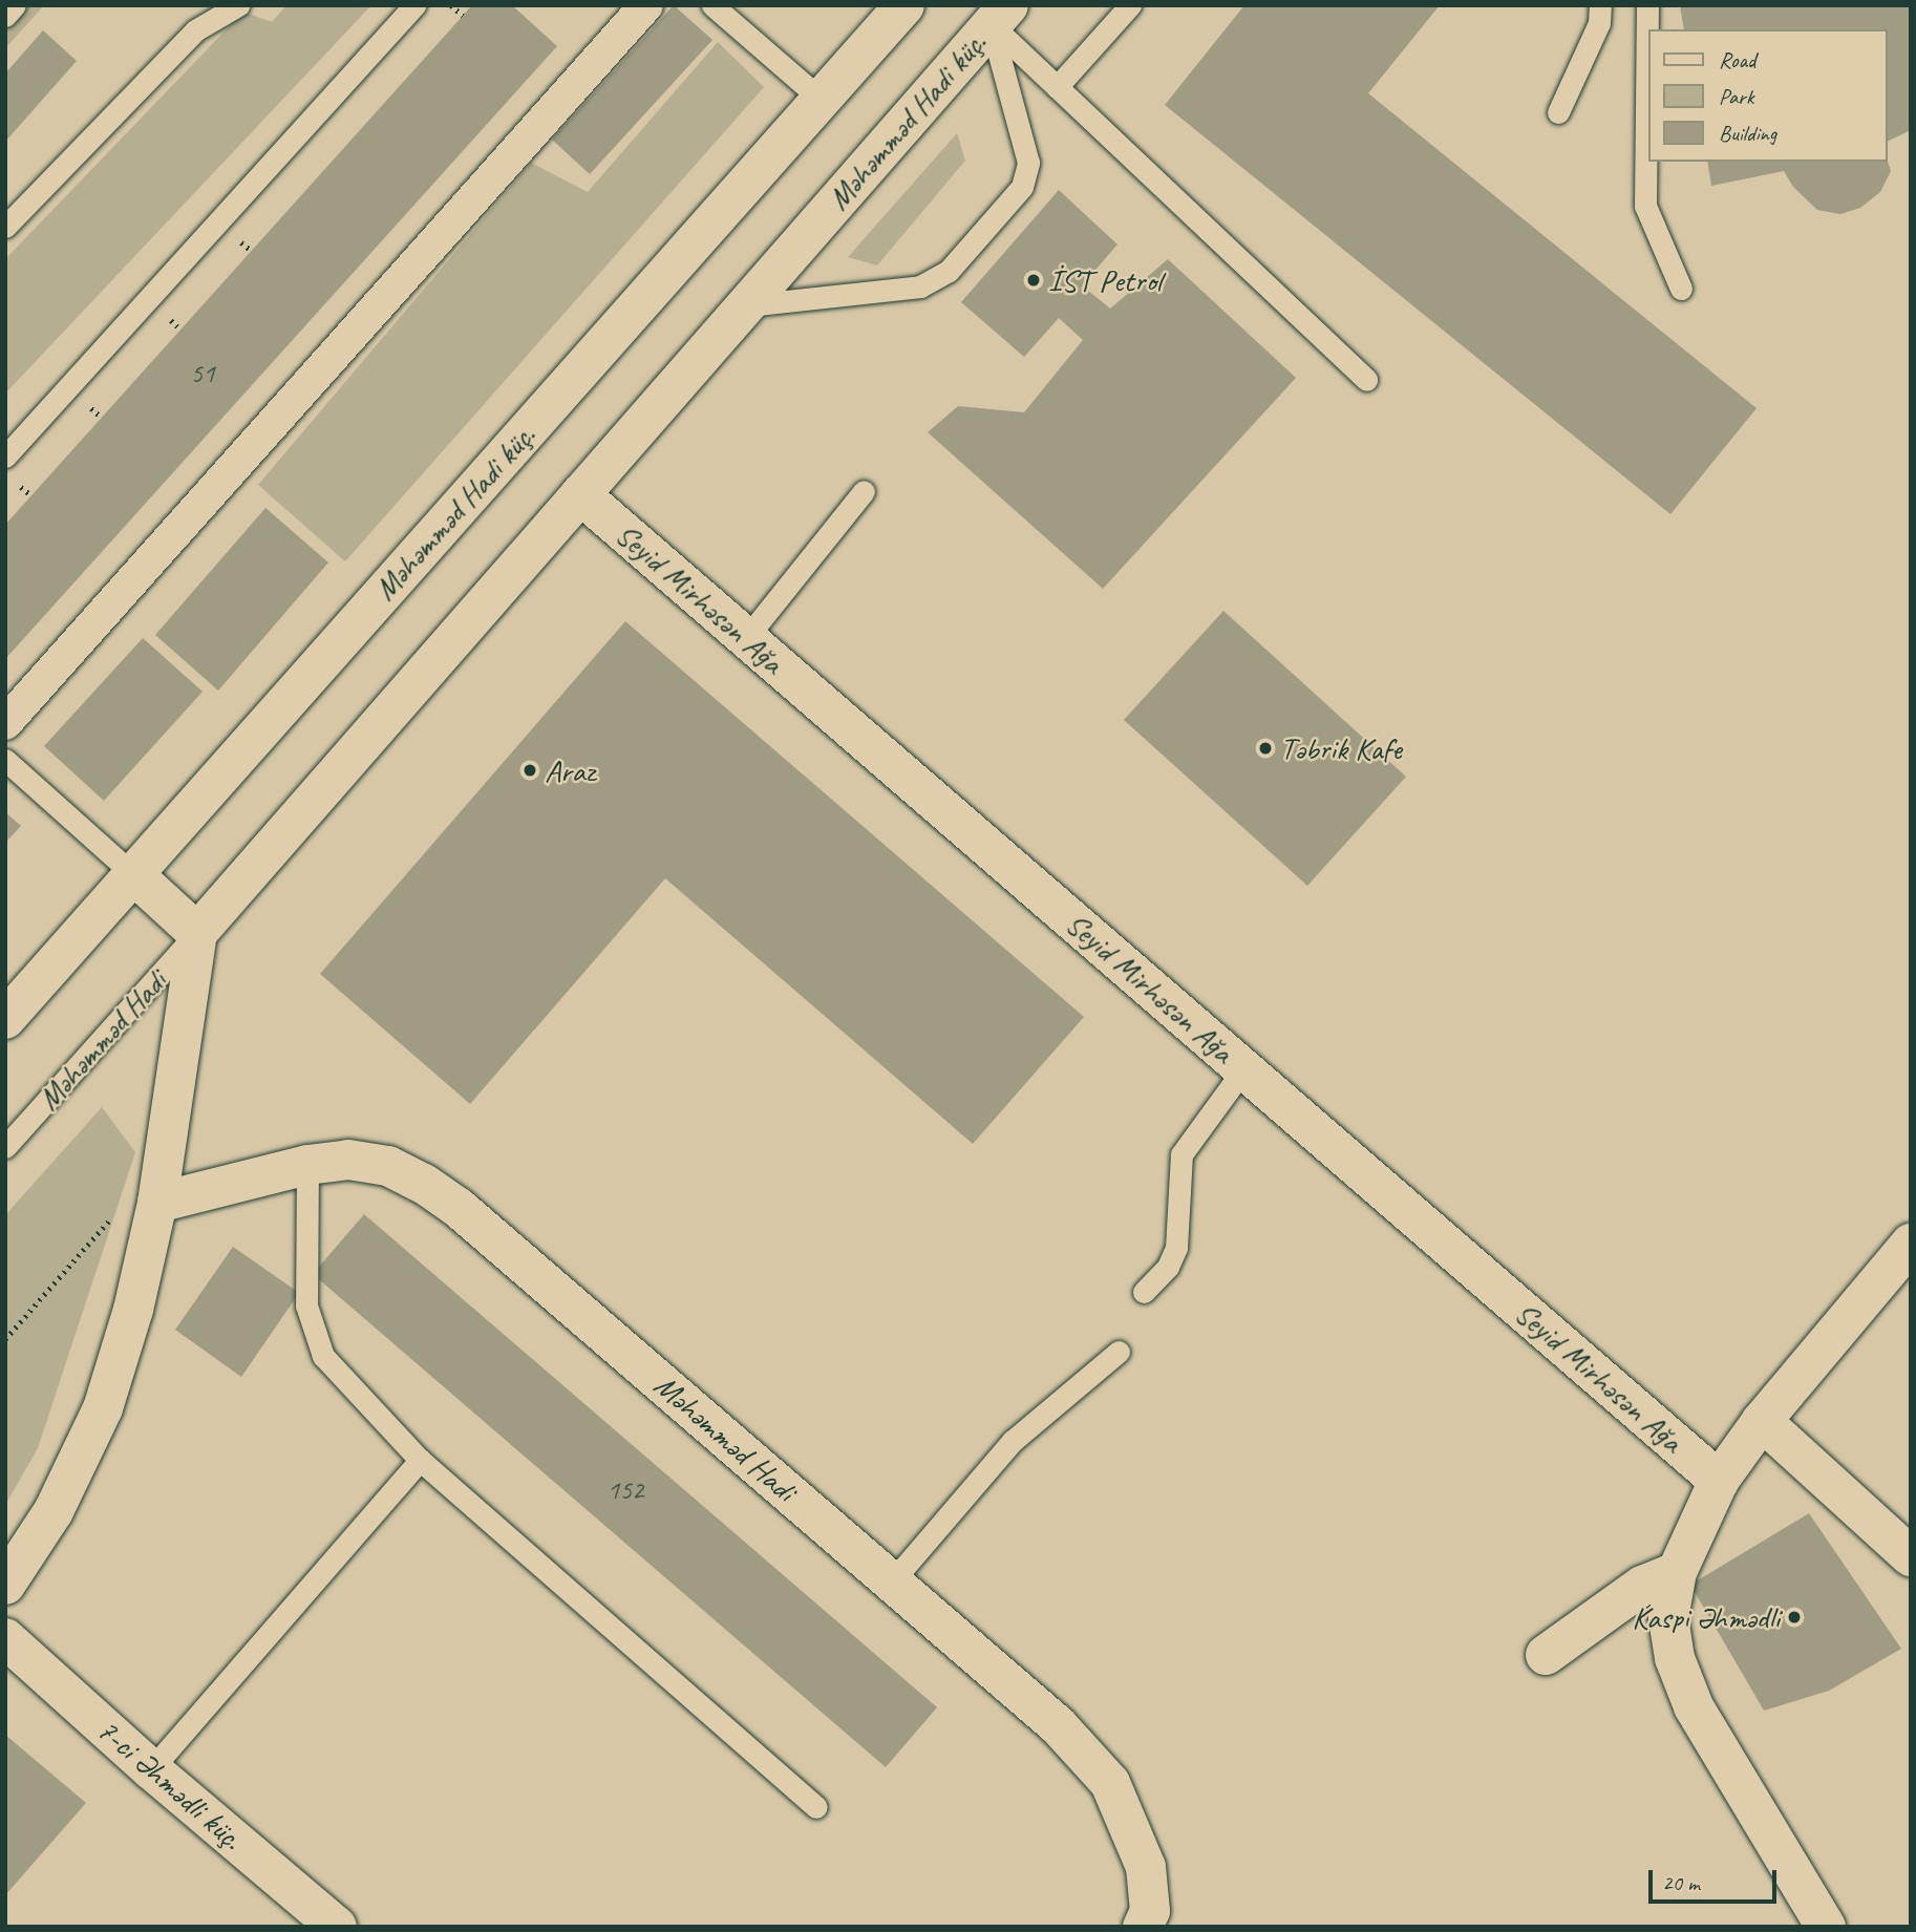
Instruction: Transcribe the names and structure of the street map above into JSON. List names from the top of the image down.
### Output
{
  "streets": {
    "street": [
      "Məhəmməd Hadi küç.",
      "Seyid Mirhəsən Ağa",
      "Məhəmməd Hadi",
      "7-ci Əhmədli küç."
    ]
  },
  "crossings": [
    ["Məhəmməd Hadi küç.", "Seyid Mirhəsən Ağa"],
    ["Məhəmməd Hadi küç.", "Məhəmməd Hadi"]
  ],
  "places": [
    "İST Petrol",
    "Təbrik Kafe",
    "Araz",
    "Kaspi Əhmədli"
  ],
  "house_numbers": ["51", "152"],
  "legend": ["Road", "Park", "Building"],
  "scale_bar": "20 m"
}
